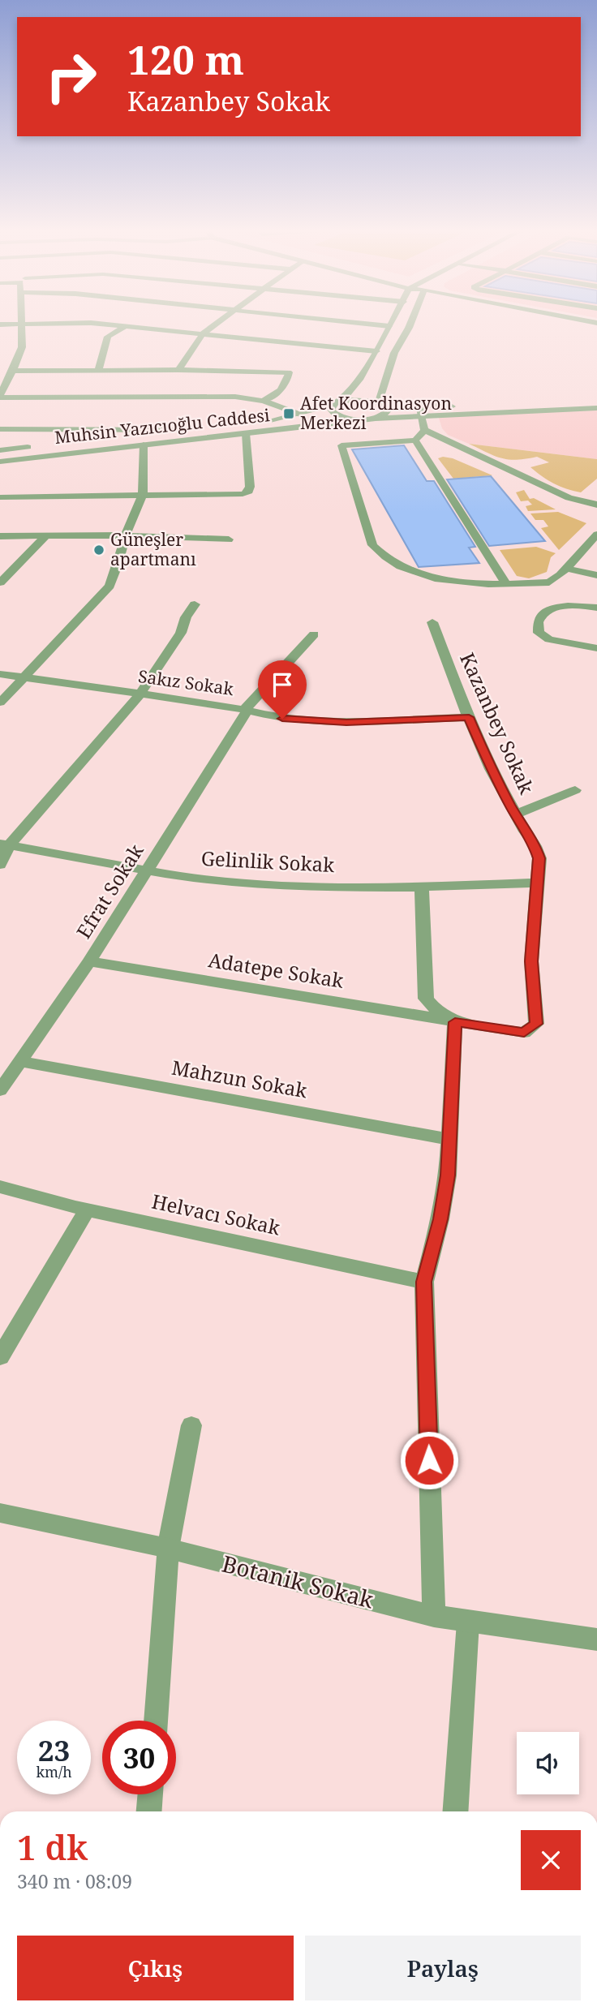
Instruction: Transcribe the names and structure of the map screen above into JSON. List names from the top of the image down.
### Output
{
  "streets": {
    "street": [
      "Muhsin Yazıcıoğlu Caddesi",
      "Sakız Sokak",
      "Kazanbey Sokak",
      "Gelinlik Sokak",
      "Efrat Sokak",
      "Adatepe Sokak",
      "Mahzun Sokak",
      "Helvacı Sokak",
      "Botanik Sokak"
    ]
  },
  "crossings": [
    ["Sakız Sokak", "Kazanbey Sokak"],
    ["Sakız Sokak", "Efrat Sokak"],
    ["Kazanbey Sokak", "Gelinlik Sokak"],
    ["Kazanbey Sokak", "Adatepe Sokak"],
    ["Gelinlik Sokak", "Efrat Sokak"],
    ["Efrat Sokak", "Adatepe Sokak"],
    ["Efrat Sokak", "Mahzun Sokak"]
  ],
  "places": {
    "transit": ["Afet Koordinasyon Merkezi"],
    "other": ["Güneşler apartmanı"]
  },
  "page": {
    "turn": ["120 m", "Kazanbey Sokak"],
    "speed": "23 km/h",
    "limit": "30",
    "heading": ["1 dk", "340 m · 08:09"],
    "buttons": ["Çıkış", "Paylaş"]
  }
}
